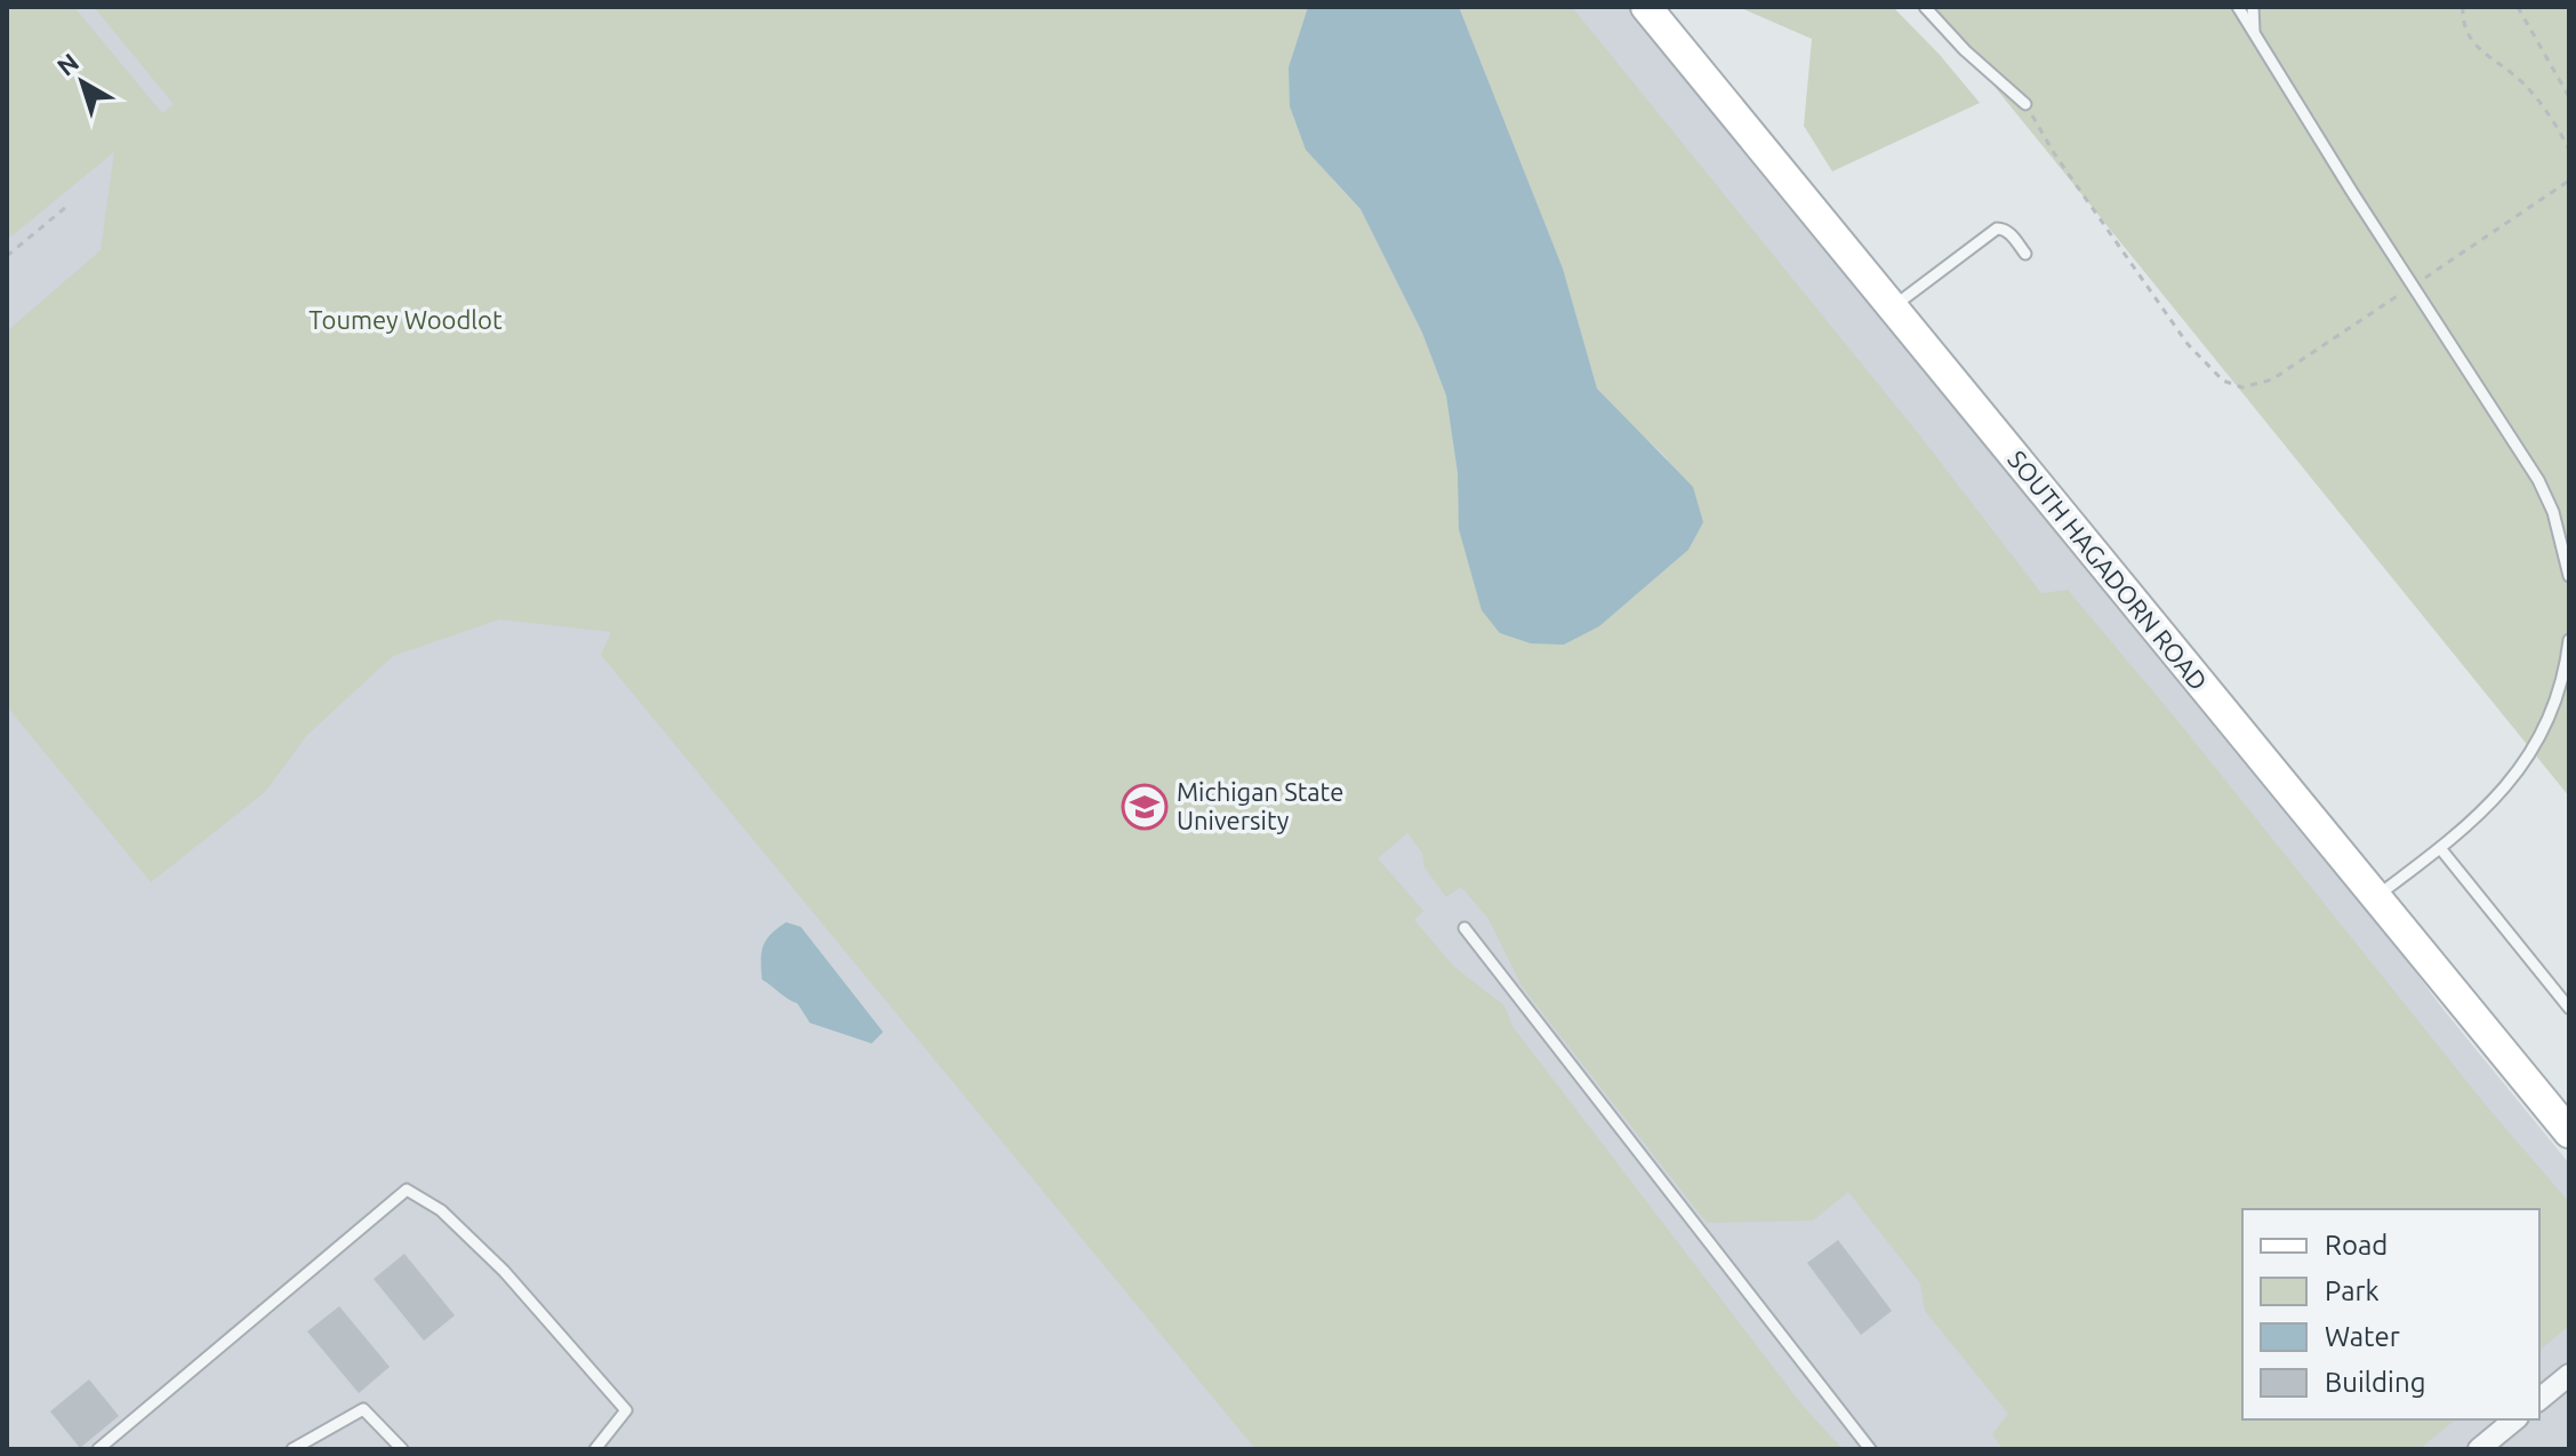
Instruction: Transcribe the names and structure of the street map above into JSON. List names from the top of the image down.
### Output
{
  "streets": {
    "street": ["SOUTH HAGADORN ROAD"]
  },
  "parks": ["Toumey Woodlot"],
  "places": {
    "school or university": ["Michigan State University"]
  },
  "legend": [
    "Road",
    "Park",
    "Water",
    "Building"
  ],
  "north": "top left"
}
